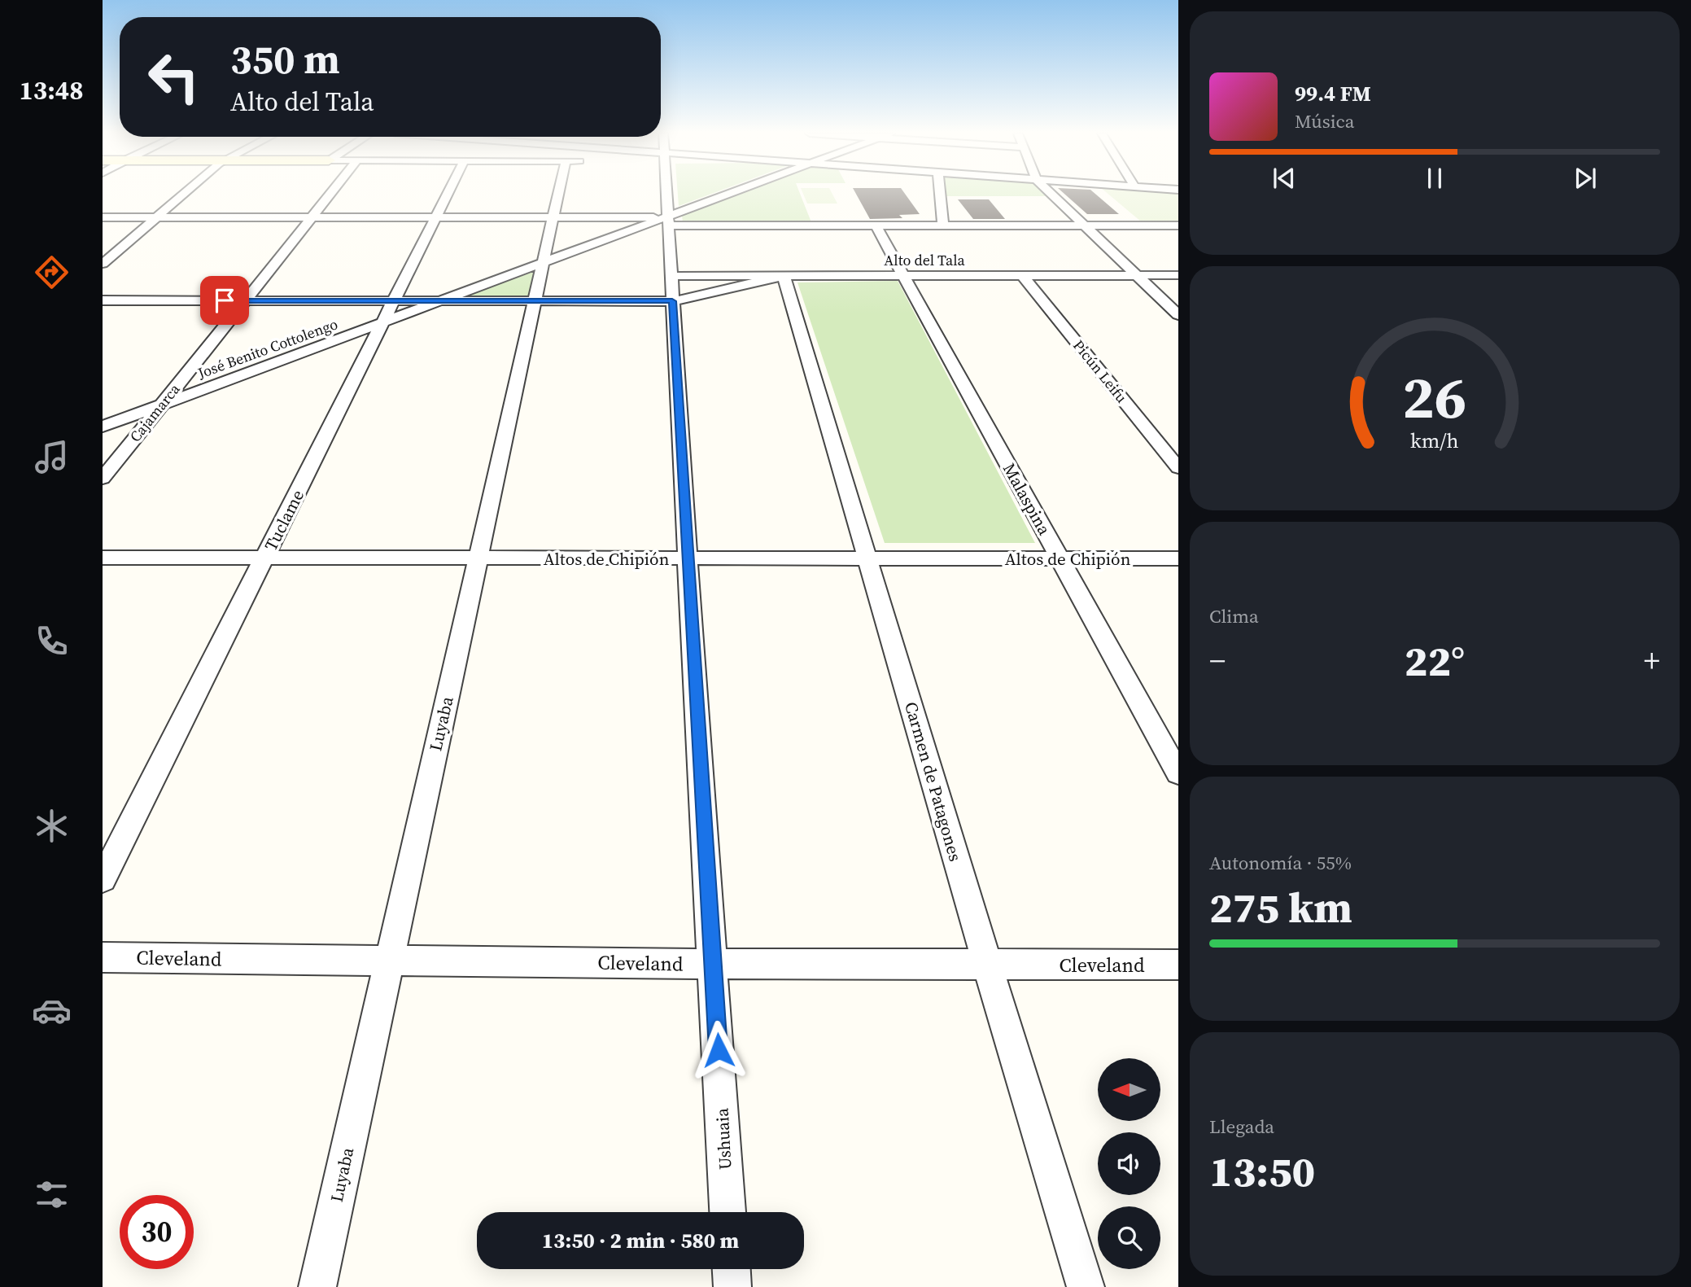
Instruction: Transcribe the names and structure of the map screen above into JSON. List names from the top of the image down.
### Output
{
  "streets": {
    "street": [
      "Alto del Tala",
      "José Benito Cottolengo",
      "Picún Leifu",
      "Cajamarca",
      "Malaspina",
      "Tuclame",
      "Altos de Chipión",
      "Luyaba",
      "Carmen de Patagones",
      "Cleveland",
      "Ushuaia"
    ]
  },
  "crossings": [
    ["Alto del Tala", "Picún Leifu"],
    ["Alto del Tala", "Malaspina"],
    ["Alto del Tala", "Carmen de Patagones"],
    ["Alto del Tala", "Ushuaia"],
    ["José Benito Cottolengo", "Cajamarca"],
    ["José Benito Cottolengo", "Tuclame"],
    ["José Benito Cottolengo", "Luyaba"],
    ["José Benito Cottolengo", "Ushuaia"],
    ["Malaspina", "Altos de Chipión"],
    ["Tuclame", "Altos de Chipión"],
    ["Altos de Chipión", "Luyaba"],
    ["Altos de Chipión", "Carmen de Patagones"],
    ["Altos de Chipión", "Ushuaia"],
    ["Luyaba", "Cleveland"],
    ["Carmen de Patagones", "Cleveland"],
    ["Cleveland", "Ushuaia"]
  ],
  "north": "left",
  "page": {
    "tabs": "13:48",
    "turn": ["350 m", "Alto del Tala"],
    "song": ["99.4 FM", "Música"],
    "tile": [
      "Clima",
      ["Autonomía · 55%", "275 km"],
      ["Llegada", "13:50"]
    ],
    "heat": ["−", "22°", "+"],
    "limit": "30",
    "trip": "13:50 · 2 min · 580 m",
    "gauge": ["26", "km/h"]
  }
}
